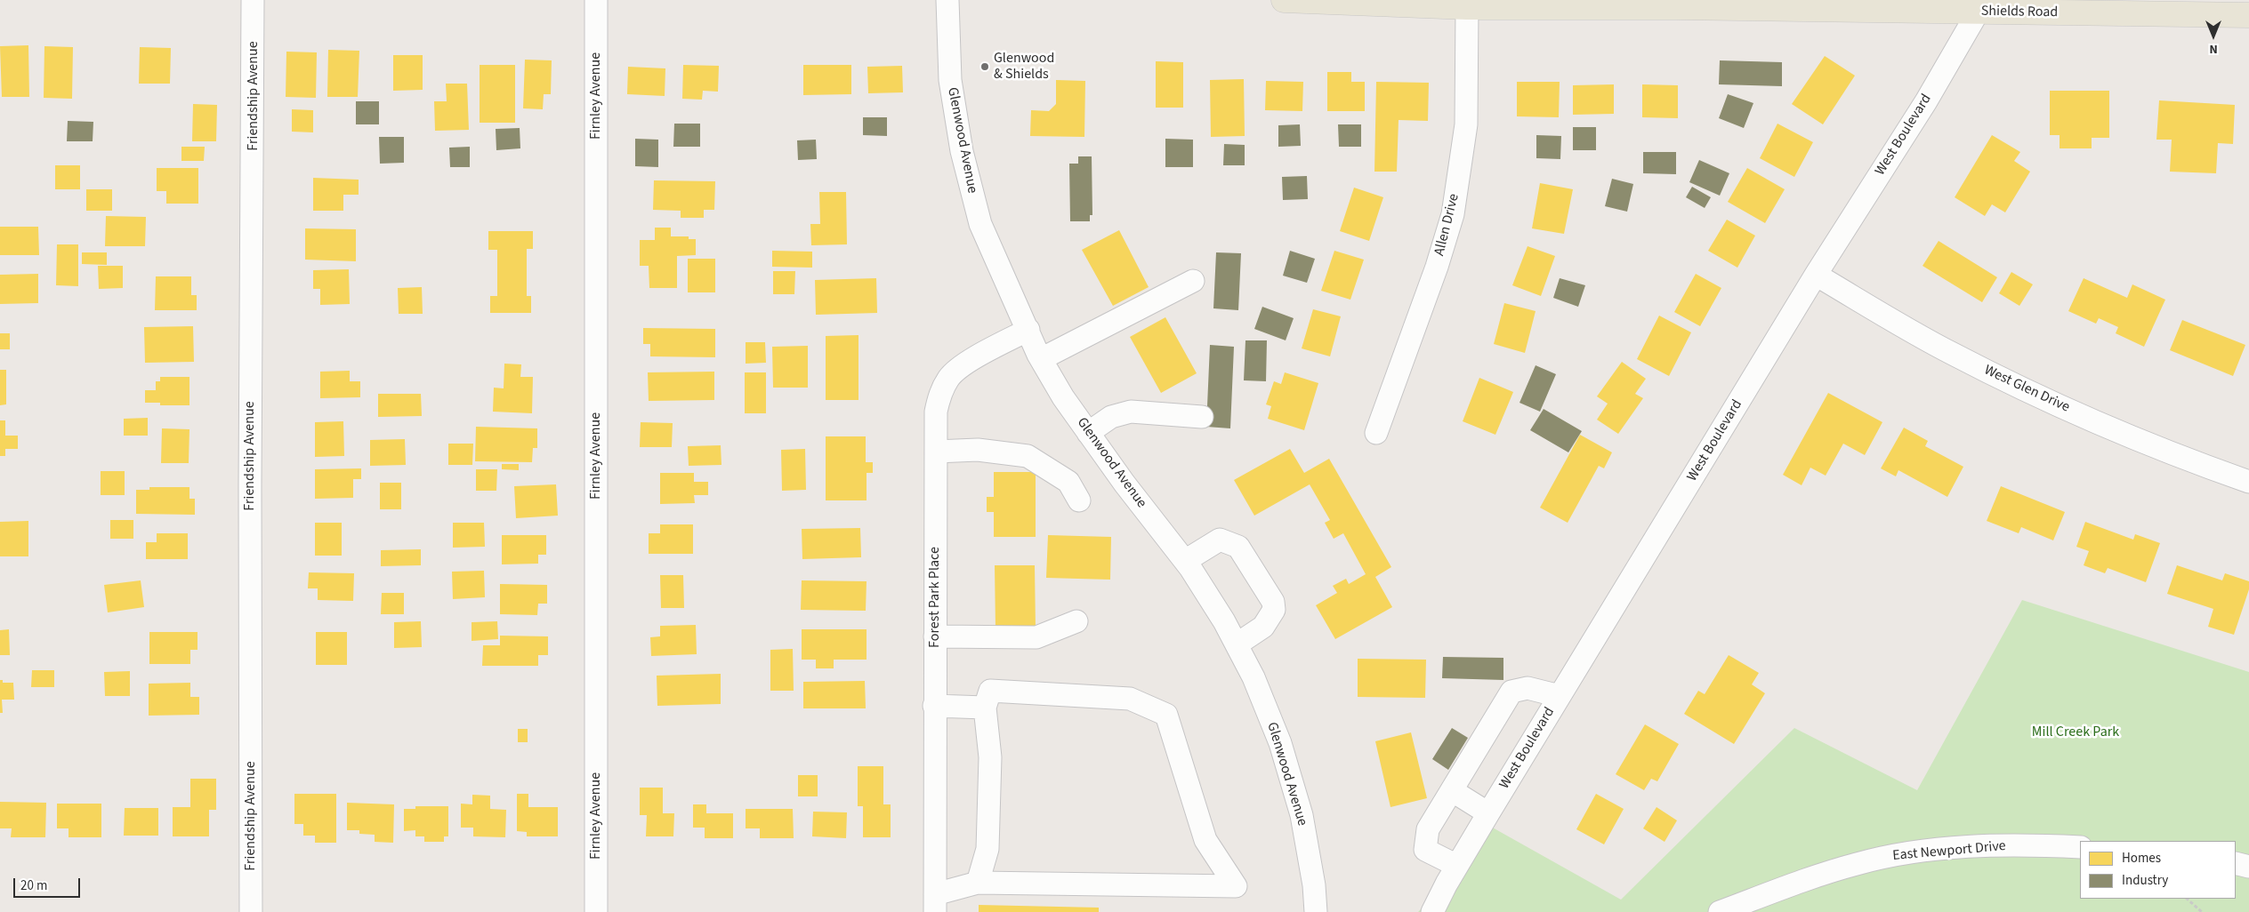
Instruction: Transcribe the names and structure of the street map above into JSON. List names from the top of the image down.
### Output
{
  "streets": {
    "main road": ["Shields Road"],
    "street": [
      "Friendship Avenue",
      "Firnley Avenue",
      "West Boulevard",
      "Glenwood Avenue",
      "Allen Drive",
      "West Glen Drive",
      "Forest Park Place",
      "East Newport Drive"
    ]
  },
  "crossings": [
    ["Shields Road", "West Boulevard"],
    ["Shields Road", "Allen Drive"],
    ["West Boulevard", "West Glen Drive"],
    ["Glenwood Avenue", "Forest Park Place"]
  ],
  "parks": ["Mill Creek Park"],
  "places": ["Glenwood & Shields"],
  "legend": ["Homes", "Industry"],
  "scale_bar": "20 m",
  "north": "bottom"
}
